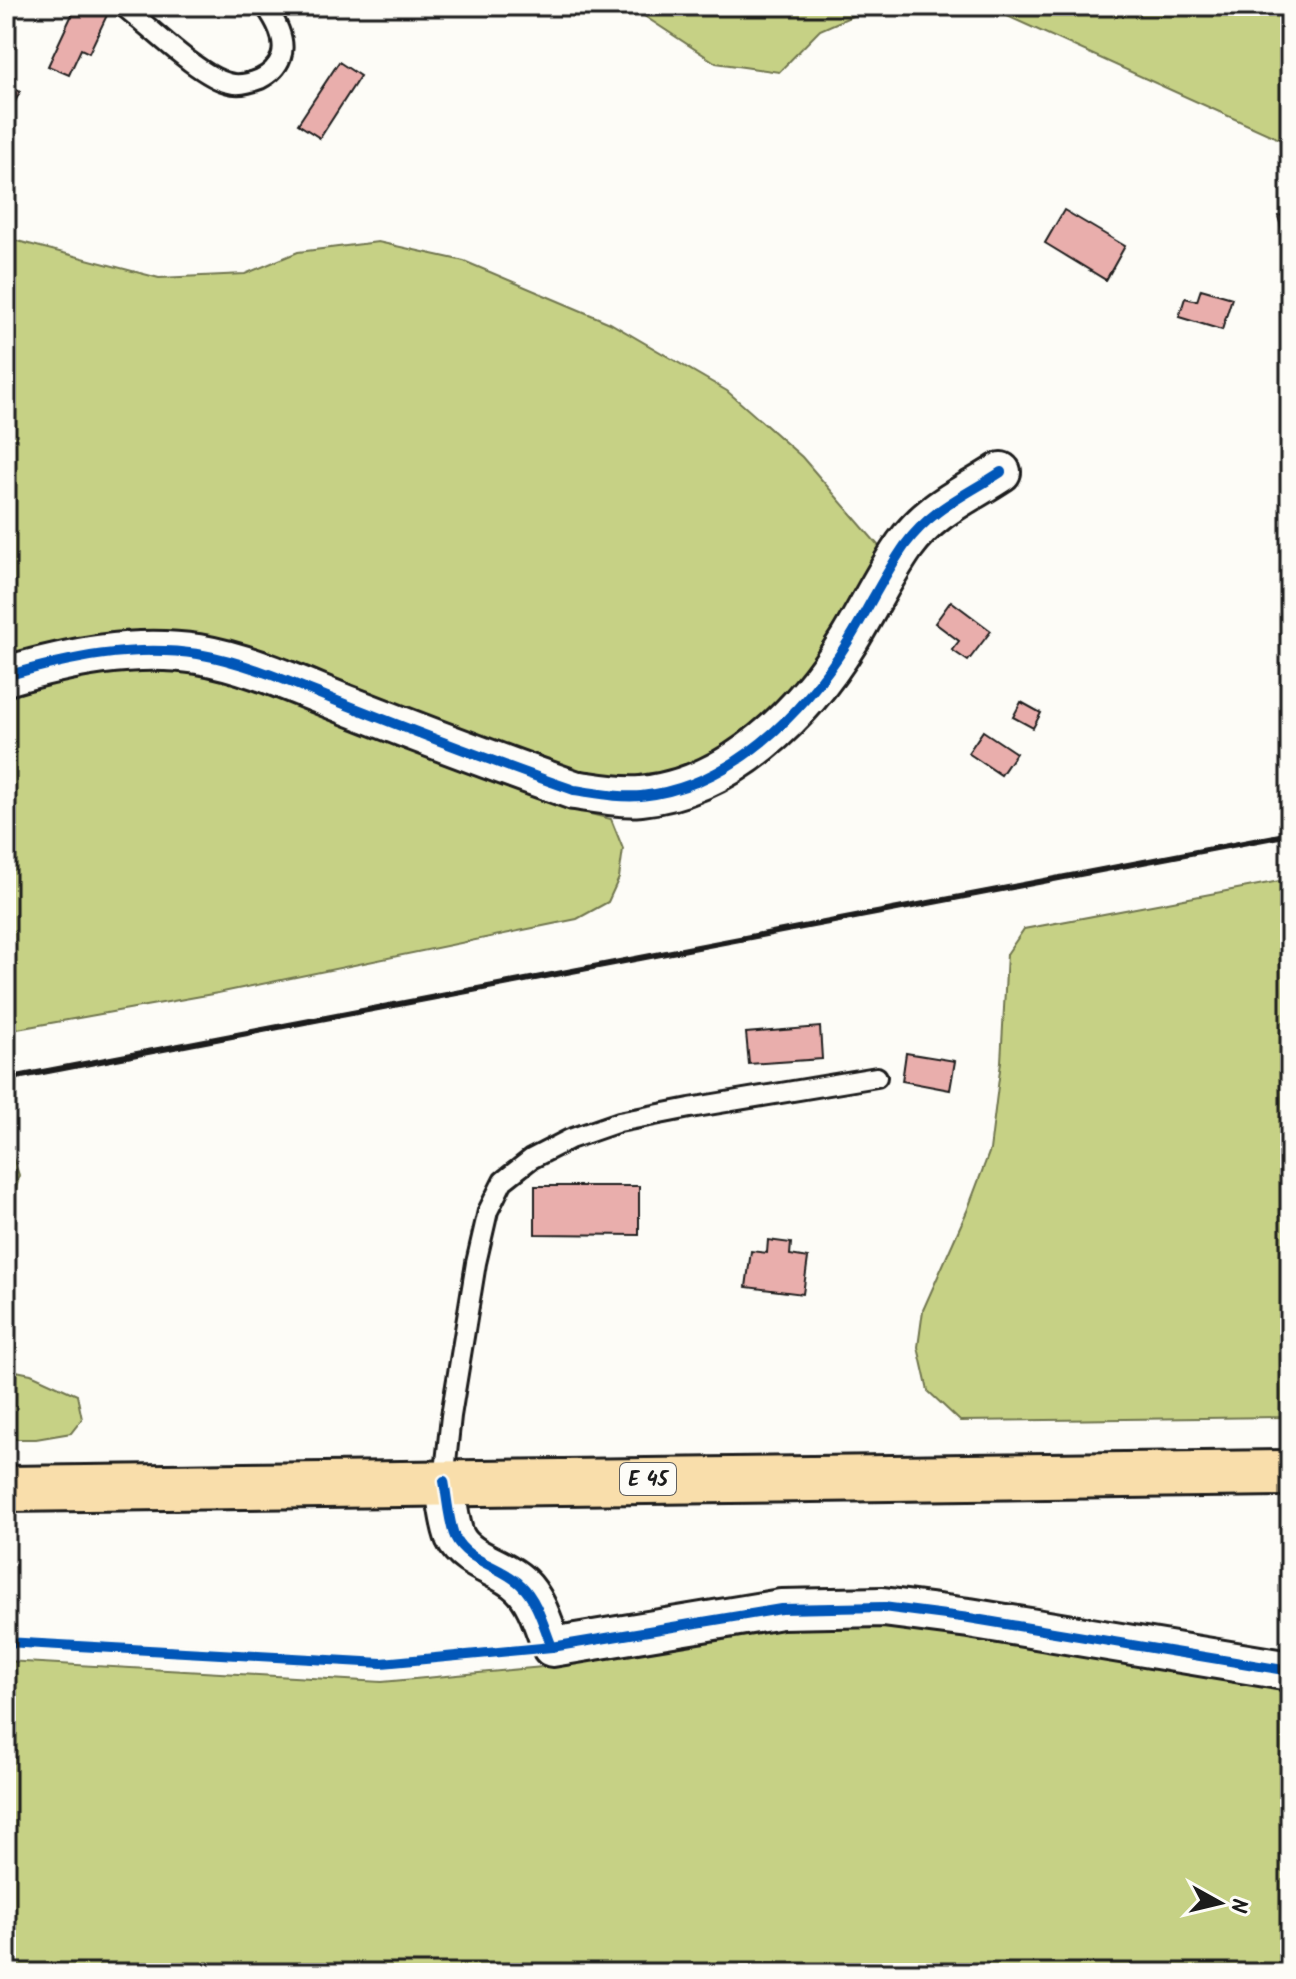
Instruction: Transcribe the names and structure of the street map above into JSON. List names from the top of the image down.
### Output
{
  "streets": {
    "highway": ["E 45"]
  },
  "north": "right"
}
